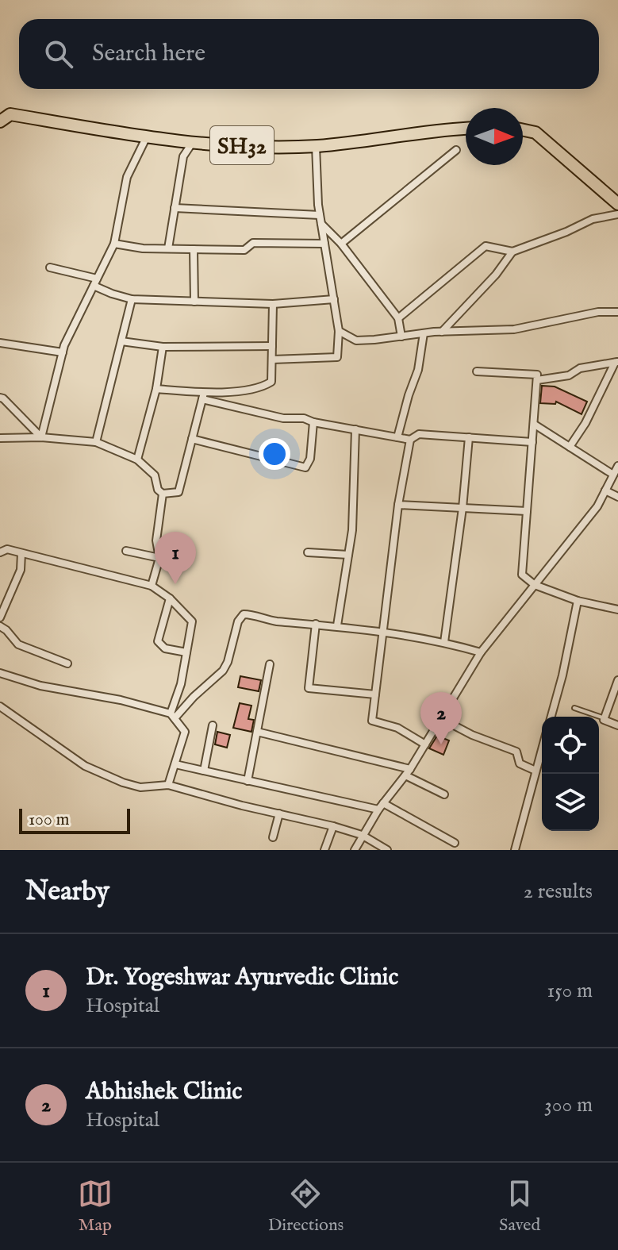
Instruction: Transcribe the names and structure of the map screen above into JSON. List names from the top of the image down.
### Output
{
  "streets": {
    "main road": ["SH32"]
  },
  "scale_bar": "100 m",
  "north": "right",
  "page": {
    "search": "Search here",
    "pins": ["1", "2"],
    "scale": "100 m",
    "heading": ["Nearby", "2 results"],
    "list": [
      {
        "mark": "1",
        "name": "Dr. Yogeshwar Ayurvedic Clinic",
        "note": "Hospital",
        "value": "150 m"
      },
      {
        "mark": "2",
        "name": "Abhishek Clinic",
        "note": "Hospital",
        "value": "300 m"
      }
    ],
    "nav": ["Map", "Directions", "Saved"]
  }
}
